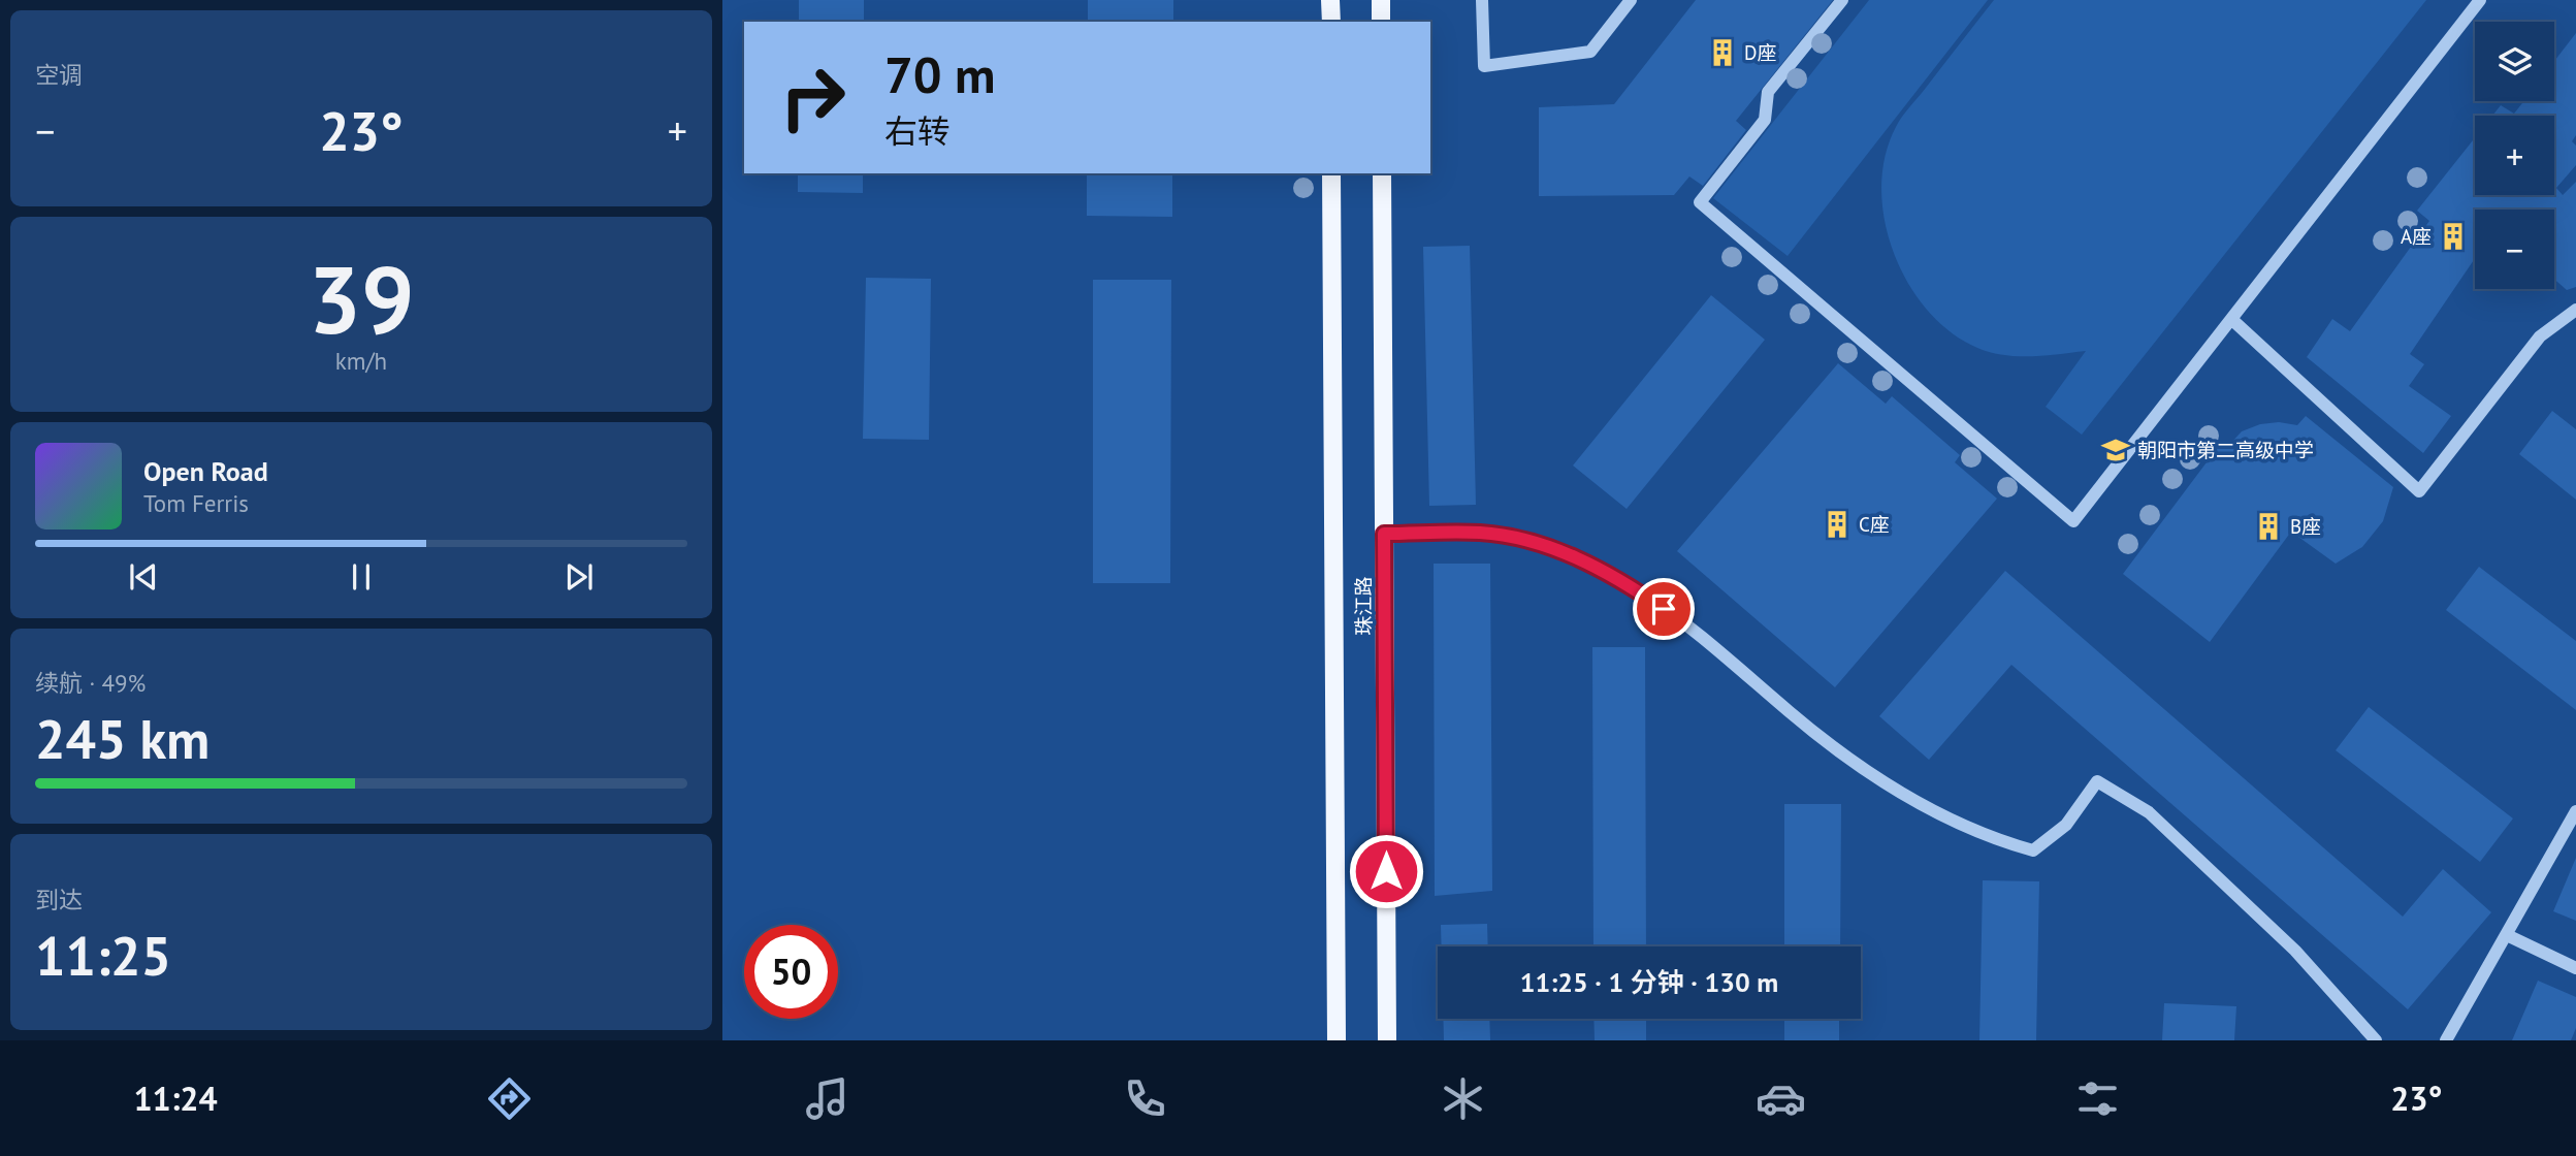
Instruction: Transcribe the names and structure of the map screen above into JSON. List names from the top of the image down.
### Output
{
  "streets": {
    "main road": ["珠江路"]
  },
  "places": {
    "building": [
      "D座",
      "A座",
      "C座",
      "B座"
    ],
    "school or university": ["朝阳市第二高级中学"]
  },
  "page": {
    "tile": [
      "空调",
      ["39", "km/h"],
      ["续航 · 49%", "245 km"],
      ["到达", "11:25"]
    ],
    "map_buttons": ["+", "−"],
    "turn": ["70 m", "右转"],
    "heat": ["−", "23°", "+"],
    "song": ["Open Road", "Tom Ferris"],
    "limit": "50",
    "trip": "11:25 · 1 分钟 · 130 m",
    "tabs": ["11:24", "23°"]
  }
}
